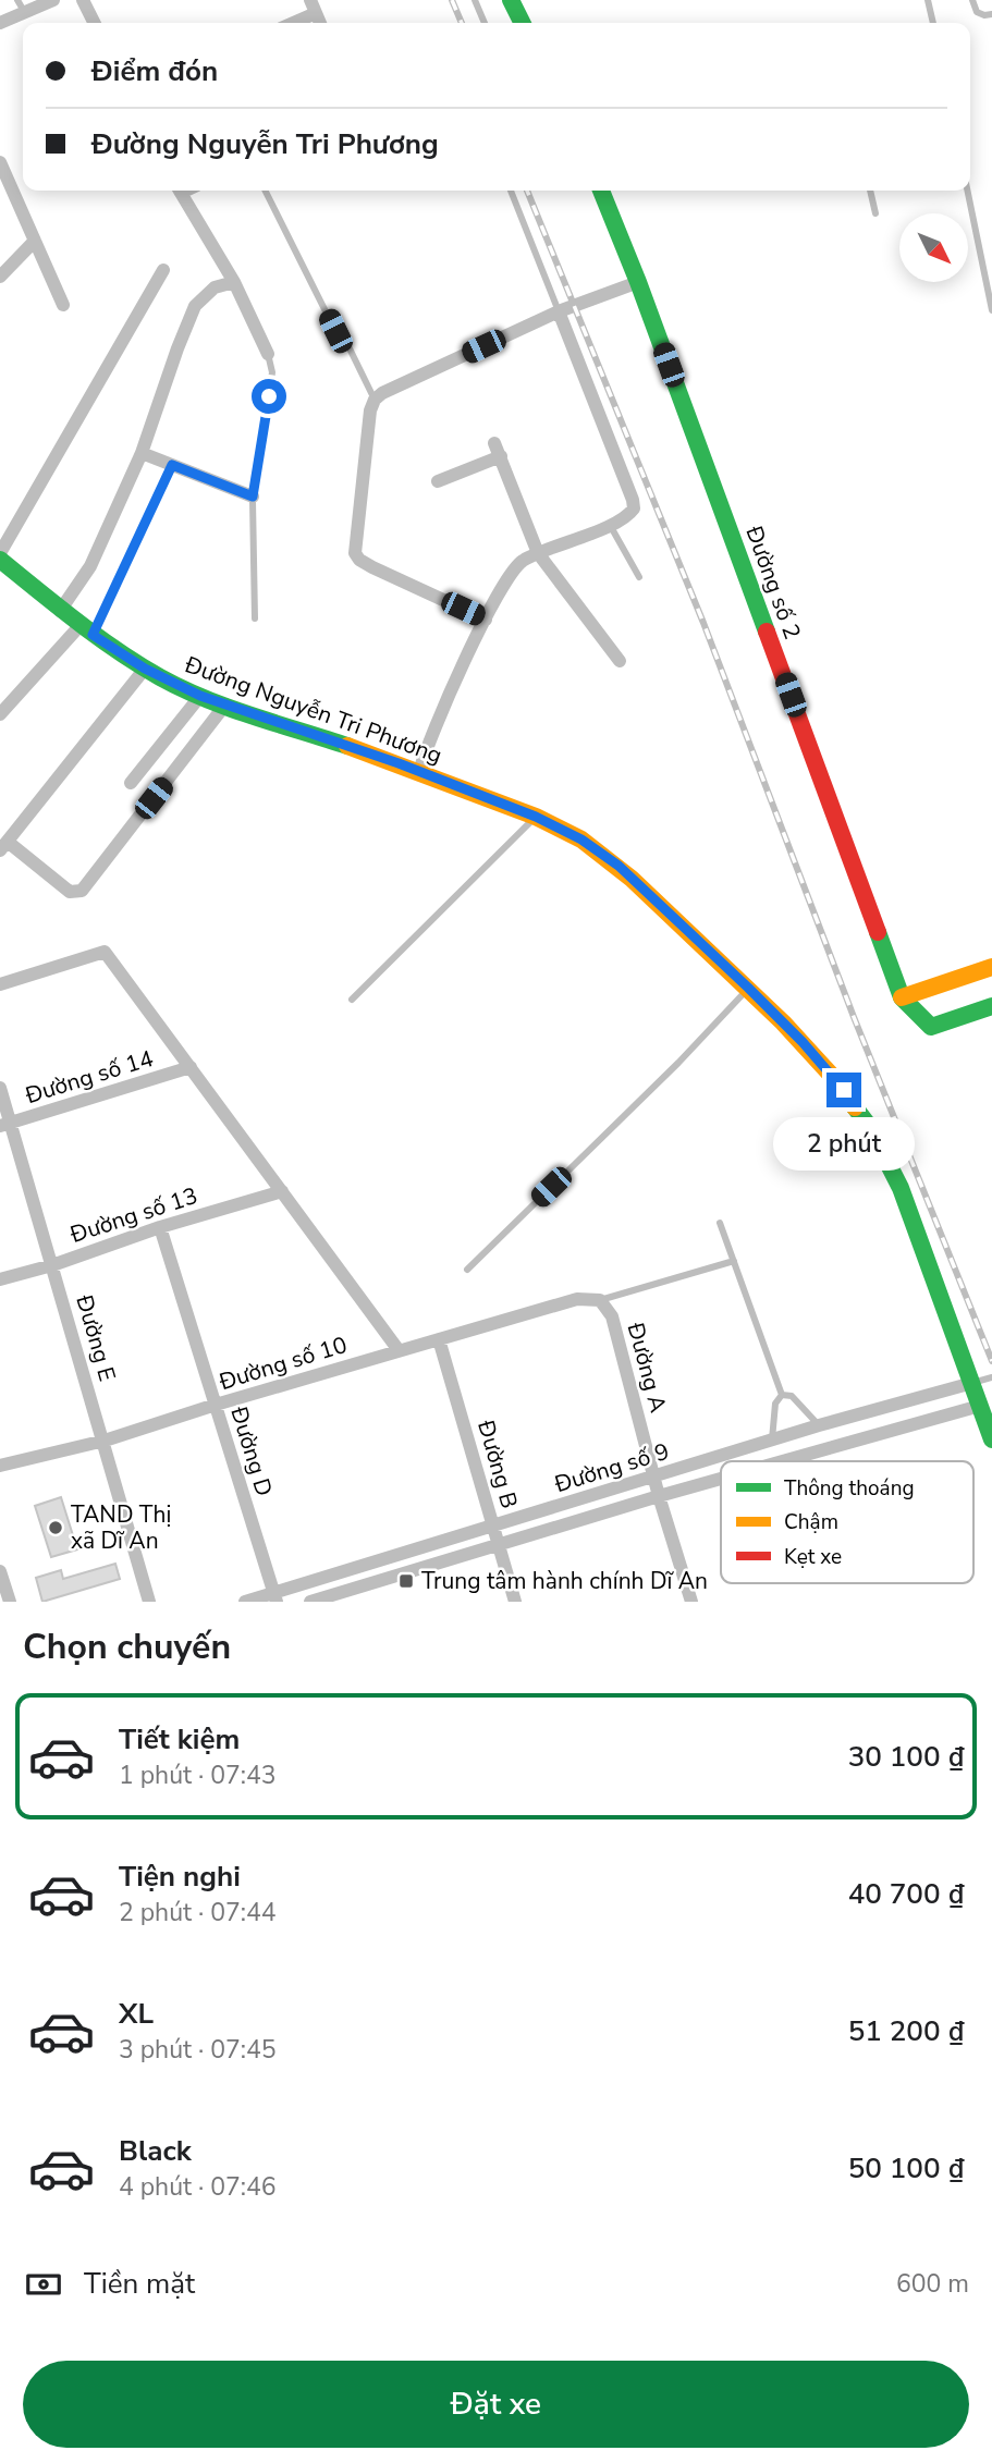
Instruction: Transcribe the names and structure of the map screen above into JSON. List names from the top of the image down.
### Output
{
  "streets": {
    "main road": ["Đường số 2", "Đường Nguyễn Tri Phương"],
    "street": [
      "Đường số 14",
      "Đường số 13",
      "Đường E",
      "Đường số 10",
      "Đường A",
      "Đường D",
      "Đường B",
      "Đường số 9"
    ]
  },
  "crossings": [
    ["Đường Nguyễn Tri Phương", "Đường số 9"],
    ["Đường số 14", "Đường E"],
    ["Đường số 13", "Đường E"],
    ["Đường số 13", "Đường D"],
    ["Đường E", "Đường số 10"],
    ["Đường số 10", "Đường A"],
    ["Đường số 10", "Đường D"],
    ["Đường số 10", "Đường B"],
    ["Đường A", "Đường số 9"],
    ["Đường D", "Đường số 9"],
    ["Đường B", "Đường số 9"]
  ],
  "places": {
    "other": ["TAND Thị xã Dĩ An"],
    "transit": ["Trung tâm hành chính Dĩ An"]
  },
  "legend": ["Thông thoáng", "Chậm", "Kẹt xe"],
  "north": "bottom right",
  "page": {
    "banner": ["Điểm đón", "Đường Nguyễn Tri Phương"],
    "bubble": "2 phút",
    "heading": "Chọn chuyến",
    "list": [
      {
        "name": "Tiết kiệm",
        "note": "1 phút · 07:43",
        "value": "30 100 ₫"
      },
      {
        "name": "Tiện nghi",
        "note": "2 phút · 07:44",
        "value": "40 700 ₫"
      },
      {
        "name": "XL",
        "note": "3 phút · 07:45",
        "value": "51 200 ₫"
      },
      {
        "name": "Black",
        "note": "4 phút · 07:46",
        "value": "50 100 ₫"
      }
    ],
    "pay": ["Tiền mặt", "600 m"],
    "buttons": "Đặt xe"
  }
}
